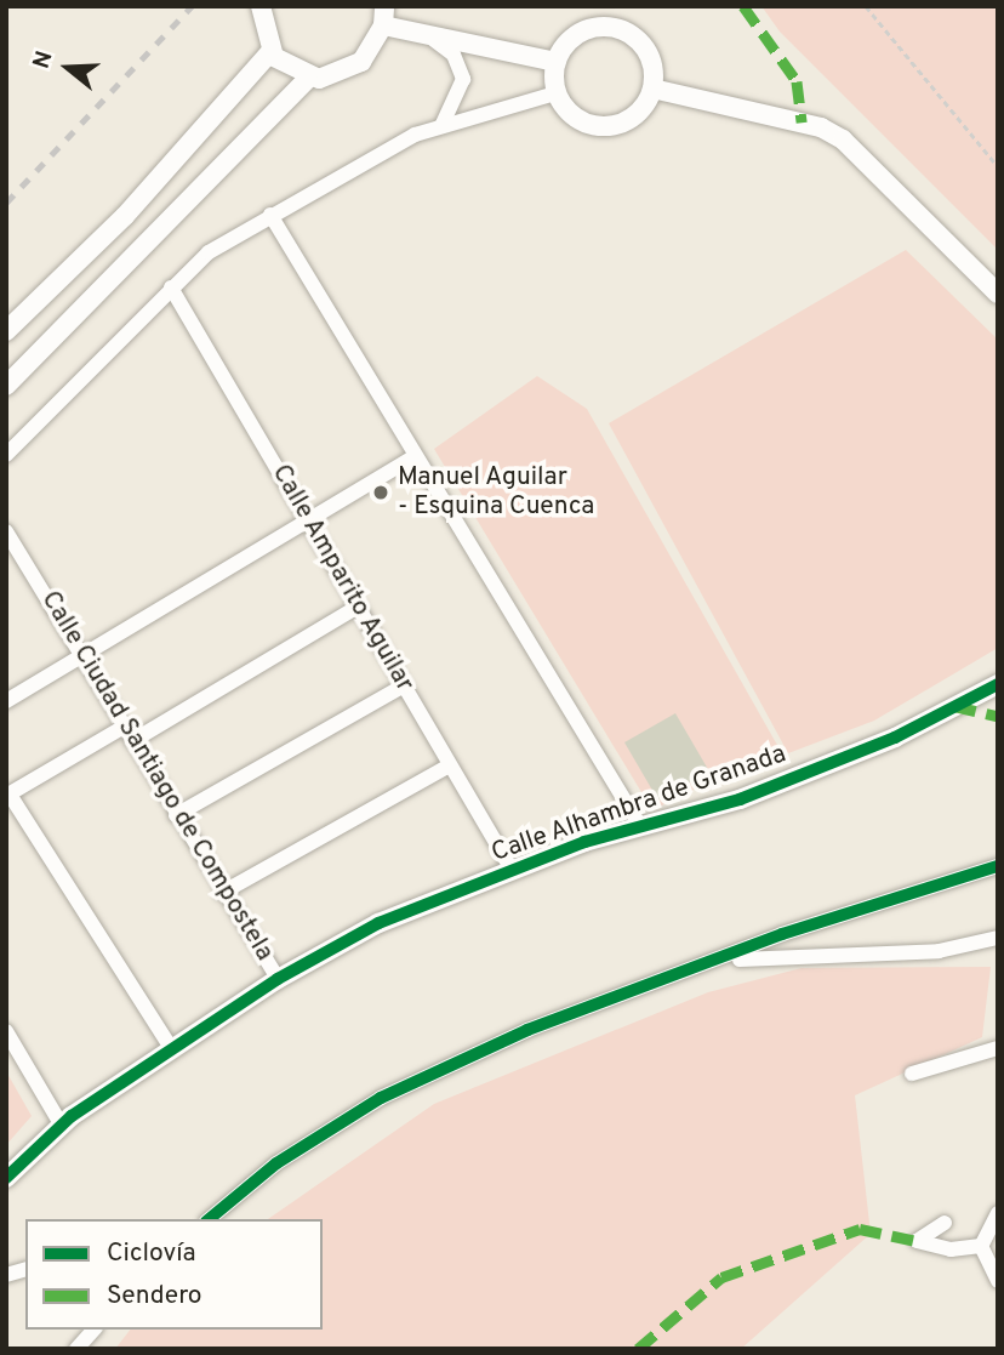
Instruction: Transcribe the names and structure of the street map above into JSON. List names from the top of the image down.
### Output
{
  "streets": {
    "street": ["Calle Amparito Aguilar", "Calle Ciudad Santiago de Compostela", "Calle Alhambra de Granada"]
  },
  "crossings": [
    ["Calle Amparito Aguilar", "Calle Alhambra de Granada"],
    ["Calle Ciudad Santiago de Compostela", "Calle Alhambra de Granada"]
  ],
  "places": ["Manuel Aguilar - Esquina Cuenca"],
  "legend": ["Ciclovía", "Sendero"],
  "north": "left"
}
